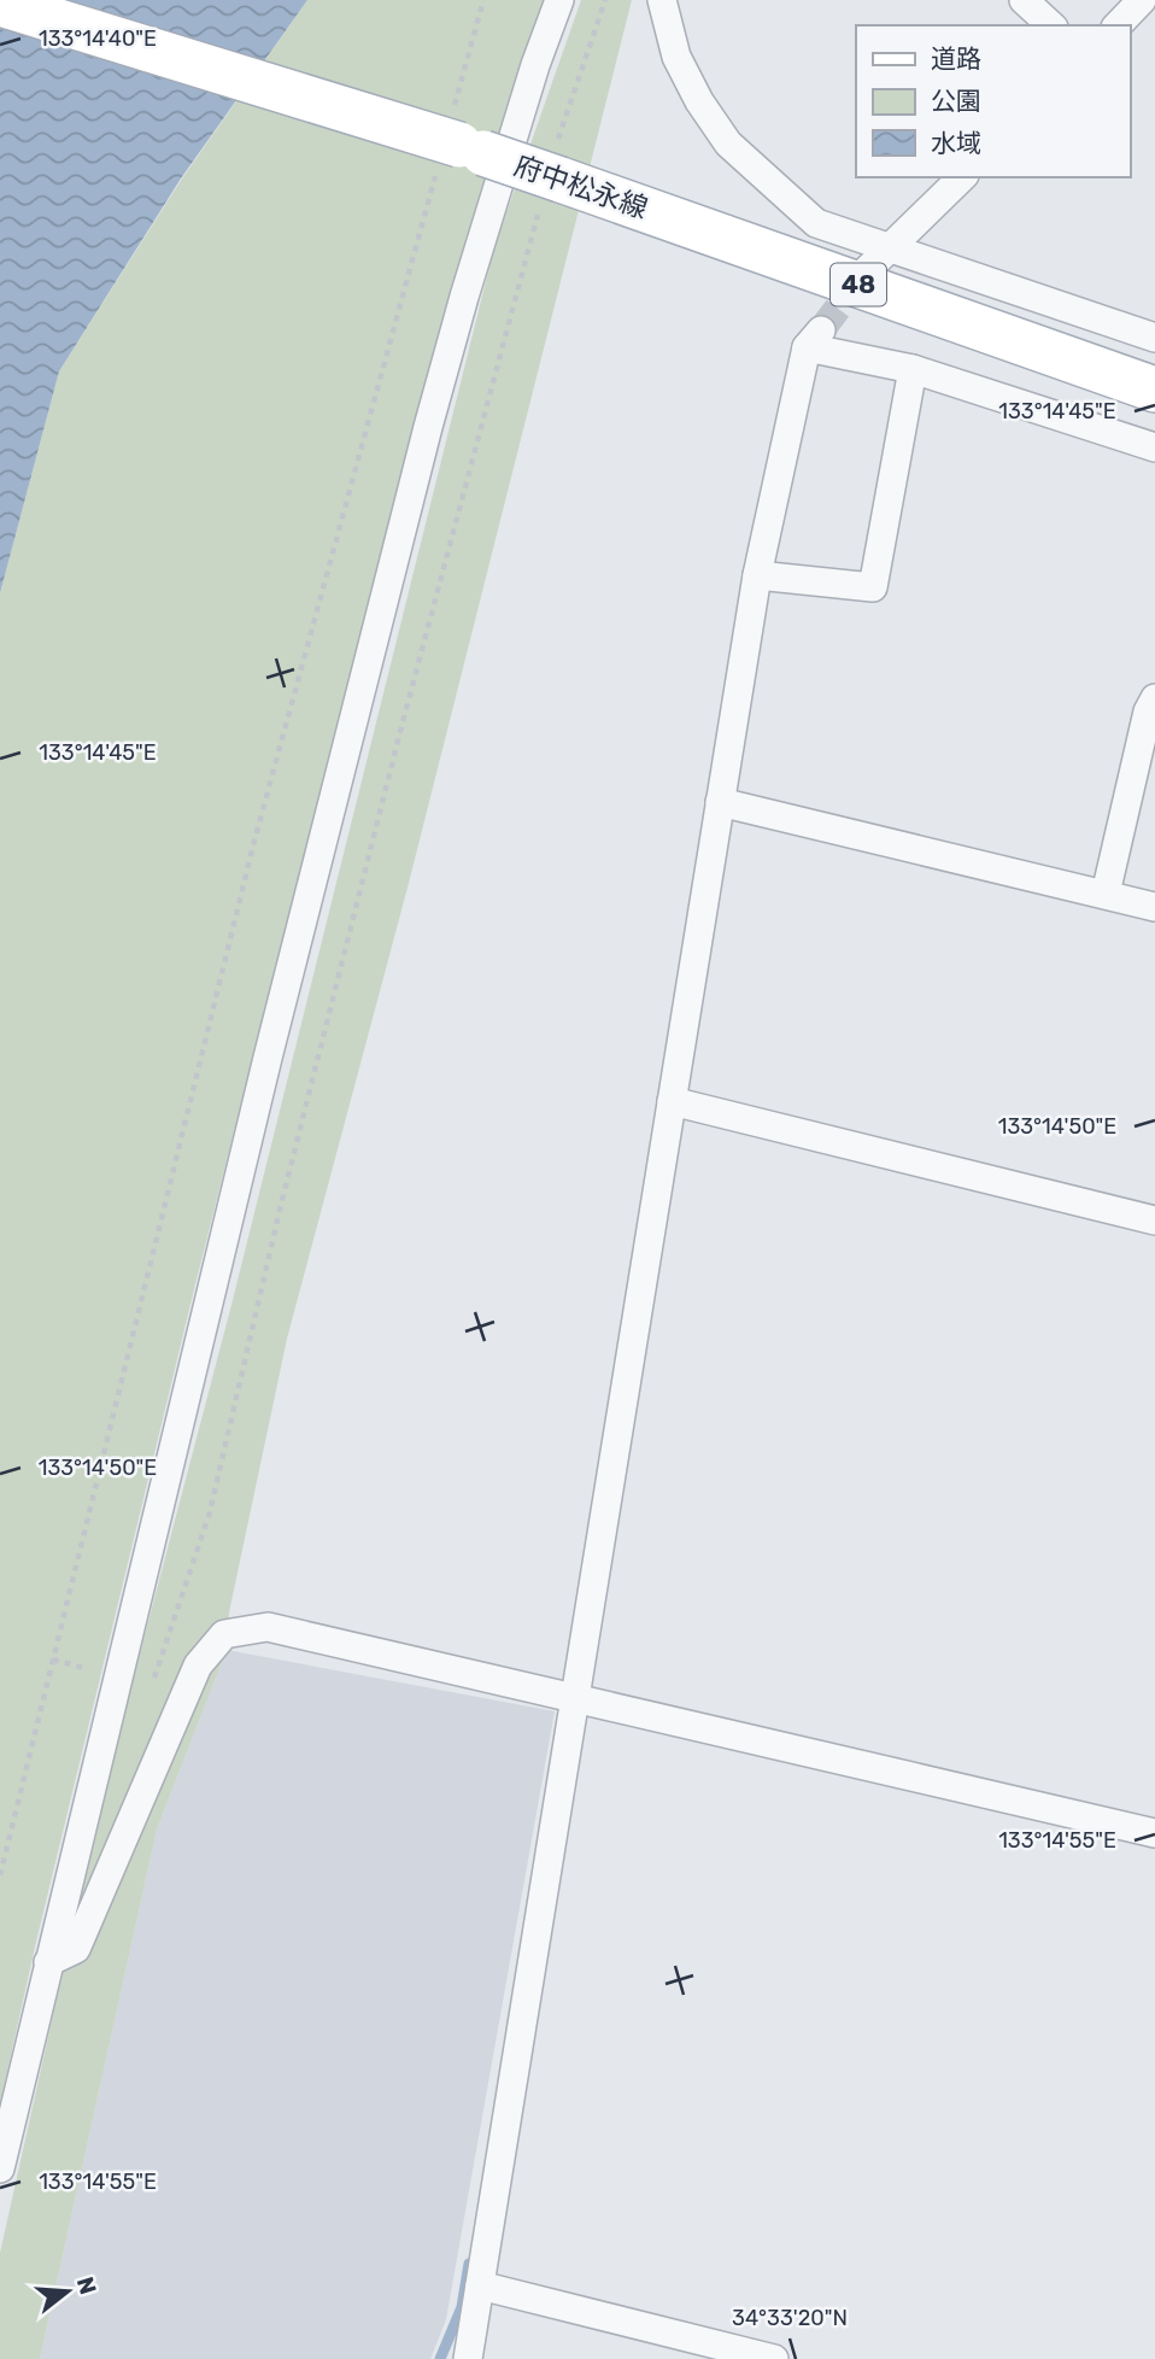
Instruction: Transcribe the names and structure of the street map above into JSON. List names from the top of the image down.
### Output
{
  "streets": {
    "main road": ["府中松永線", "48"]
  },
  "legend": ["道路", "公園", "水域"],
  "north": "right",
  "coordinates": [
    "133°14'40\"E",
    "133°14'45\"E",
    "133°14'50\"E",
    "133°14'55\"E",
    "34°33'20\"N"
  ]
}
